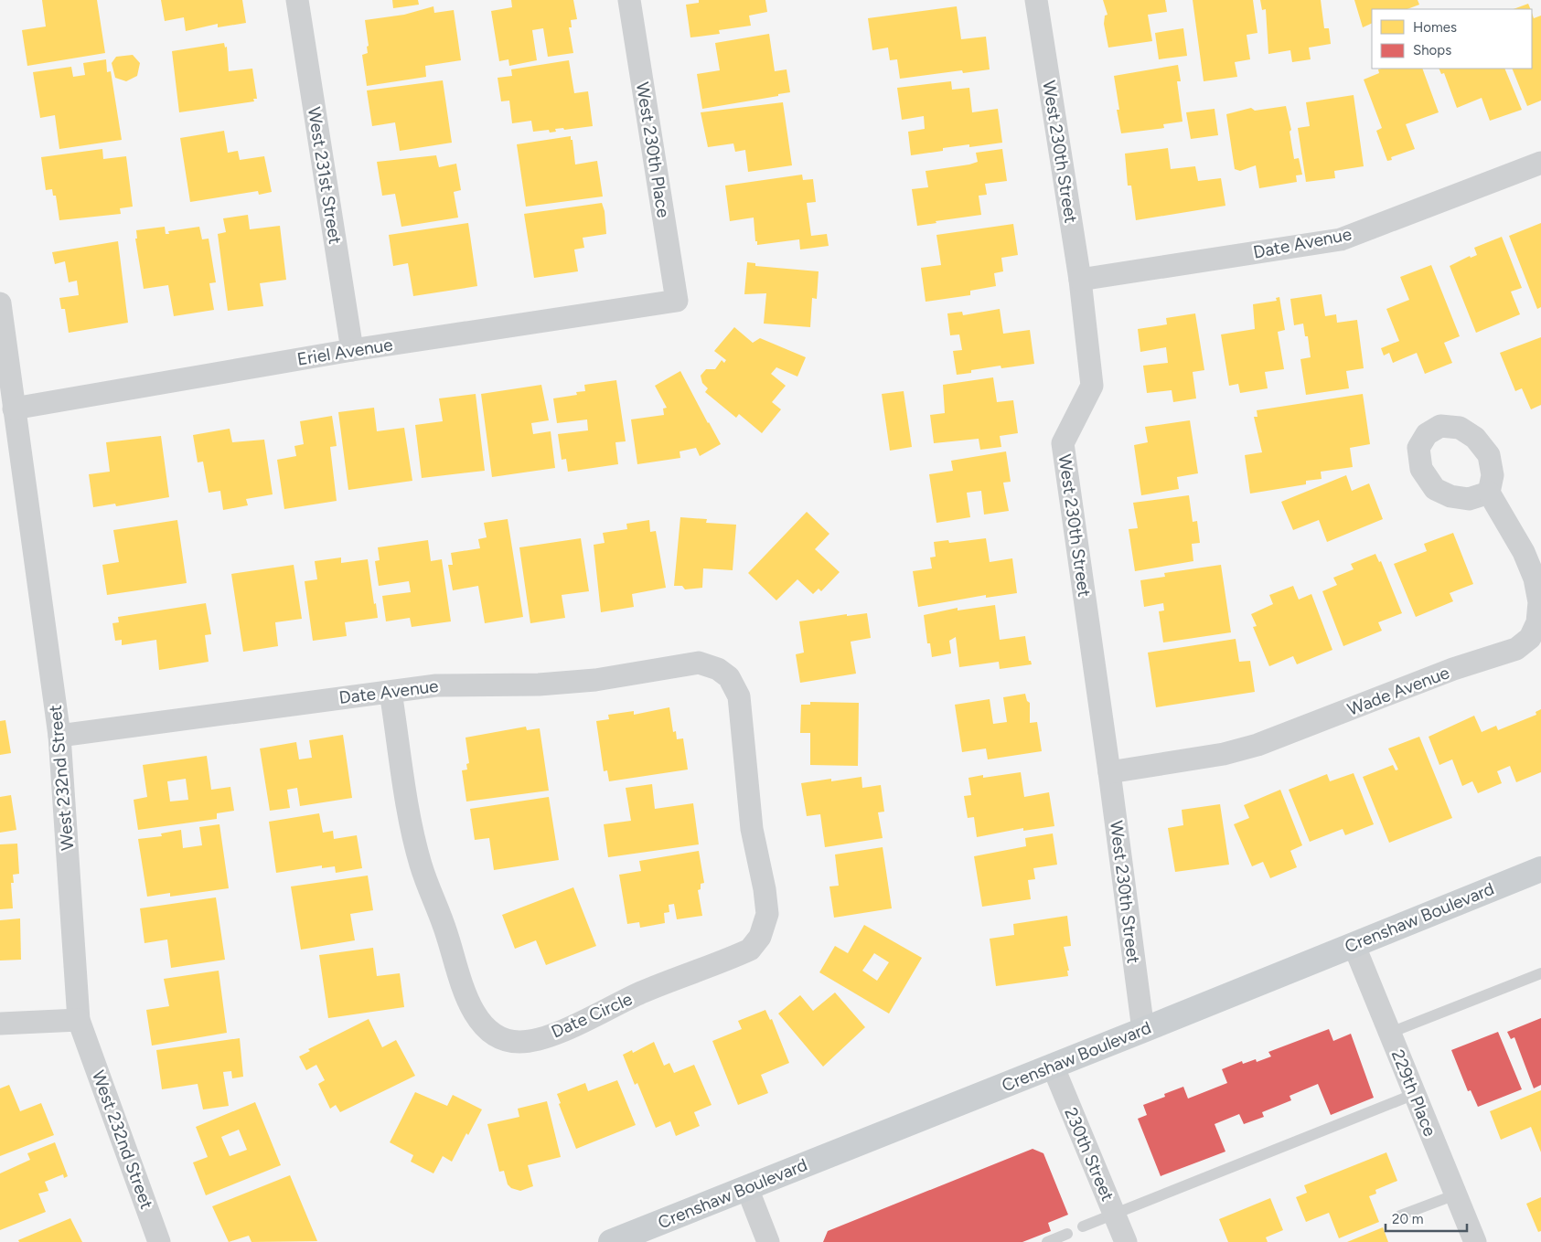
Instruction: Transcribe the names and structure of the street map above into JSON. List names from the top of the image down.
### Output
{
  "streets": {
    "main road": ["Crenshaw Boulevard"],
    "street": [
      "West 230th Place",
      "West 230th Street",
      "West 231st Street",
      "Date Avenue",
      "Eriel Avenue",
      "Wade Avenue",
      "West 232nd Street",
      "Date Circle",
      "229th Place",
      "230th Street"
    ]
  },
  "crossings": [
    ["West 230th Place", "Eriel Avenue"],
    ["West 230th Street", "Date Avenue"],
    ["West 230th Street", "Wade Avenue"],
    ["West 230th Street", "Crenshaw Boulevard"],
    ["West 231st Street", "Eriel Avenue"],
    ["Date Avenue", "West 232nd Street"],
    ["Date Avenue", "Date Circle"],
    ["Eriel Avenue", "West 232nd Street"],
    ["Crenshaw Boulevard", "229th Place"],
    ["Crenshaw Boulevard", "230th Street"]
  ],
  "legend": ["Homes", "Shops"],
  "scale_bar": "20 m"
}
